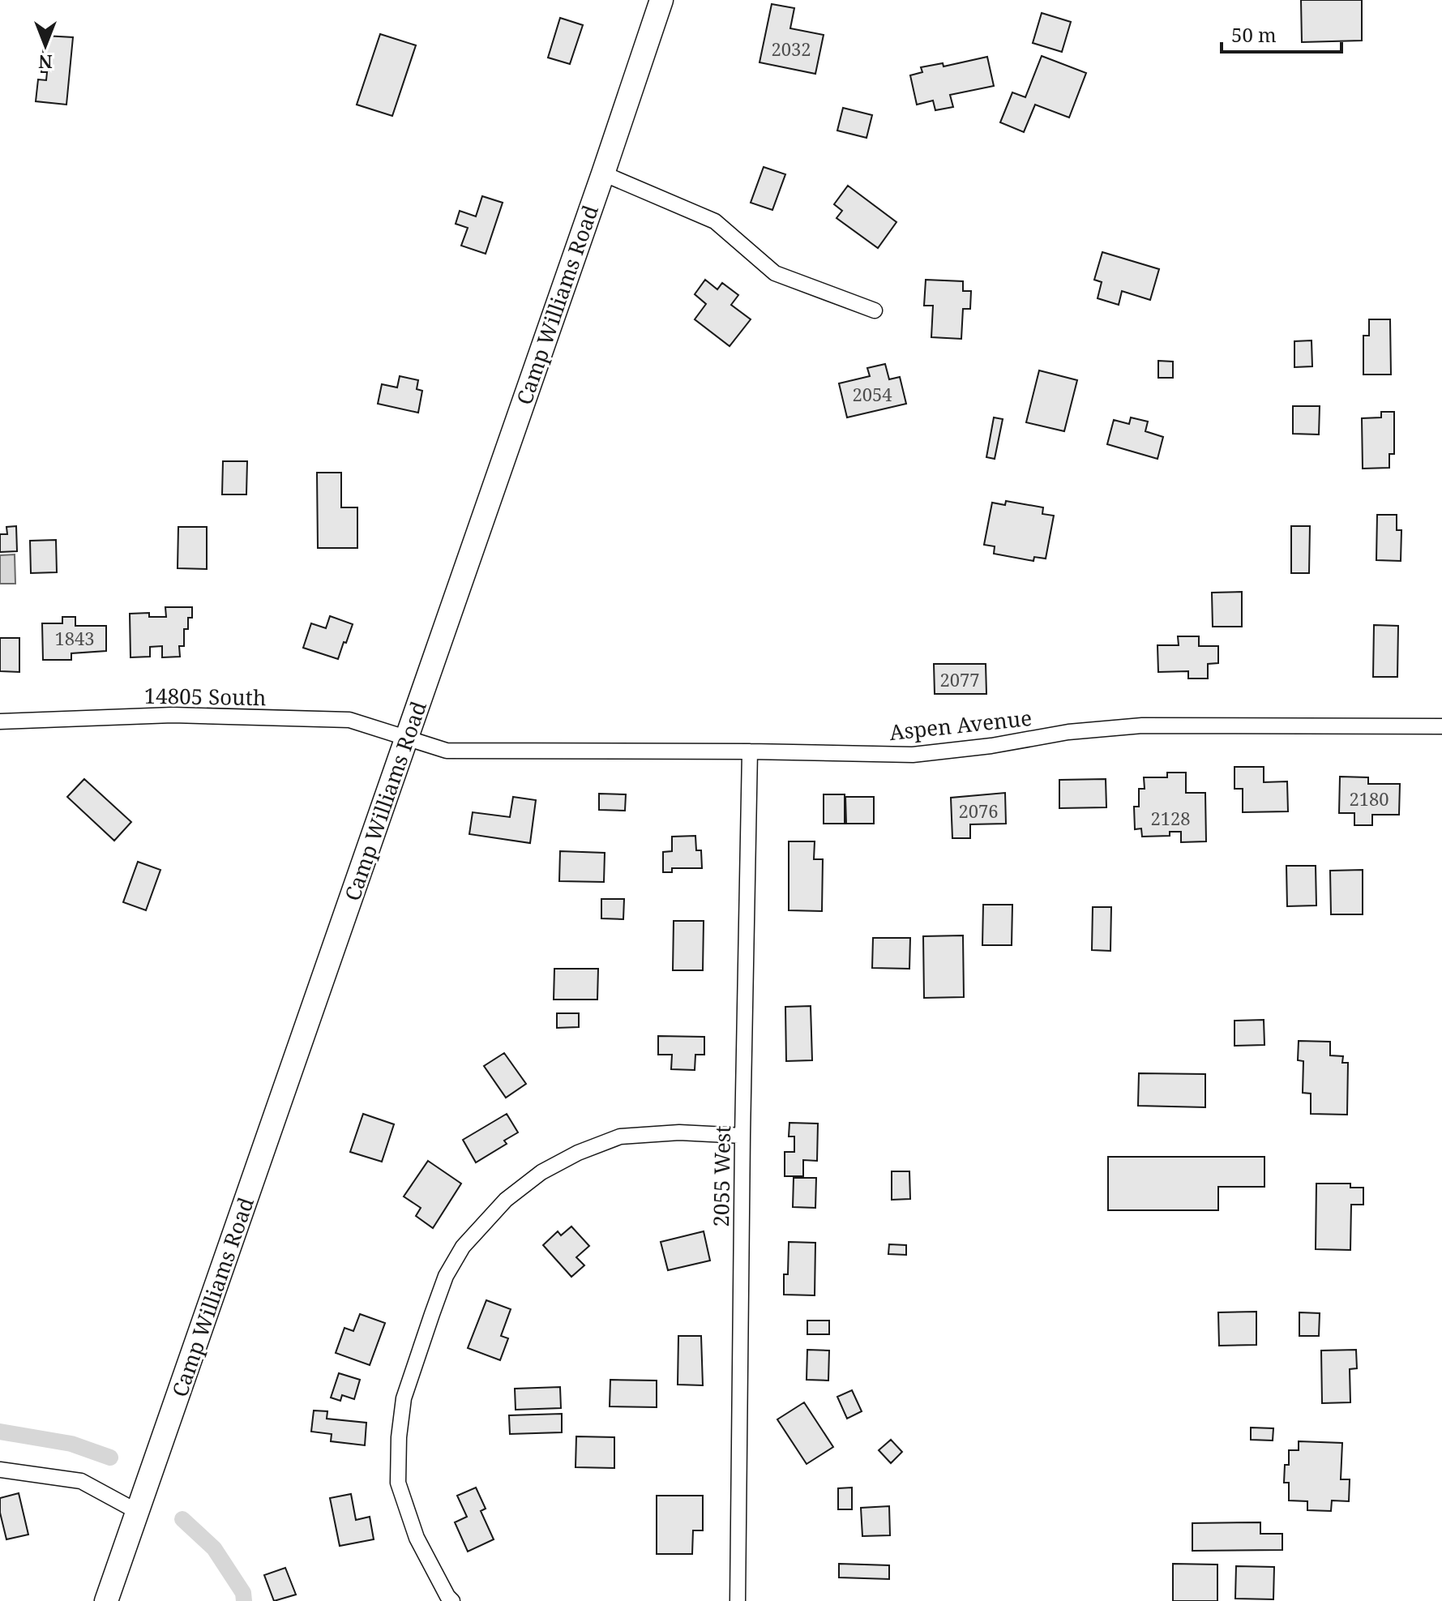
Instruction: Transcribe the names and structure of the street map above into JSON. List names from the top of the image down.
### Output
{
  "streets": {
    "main road": ["Camp Williams Road"],
    "street": ["14805 South", "Aspen Avenue", "2055 West"]
  },
  "crossings": [
    ["Camp Williams Road", "14805 South"],
    ["Camp Williams Road", "Aspen Avenue"],
    ["14805 South", "Aspen Avenue"],
    ["Aspen Avenue", "2055 West"]
  ],
  "house_numbers": [
    "2032",
    "2054",
    "1843",
    "2077",
    "2180",
    "2076",
    "2128"
  ],
  "scale_bar": "50 m",
  "north": "bottom"
}
